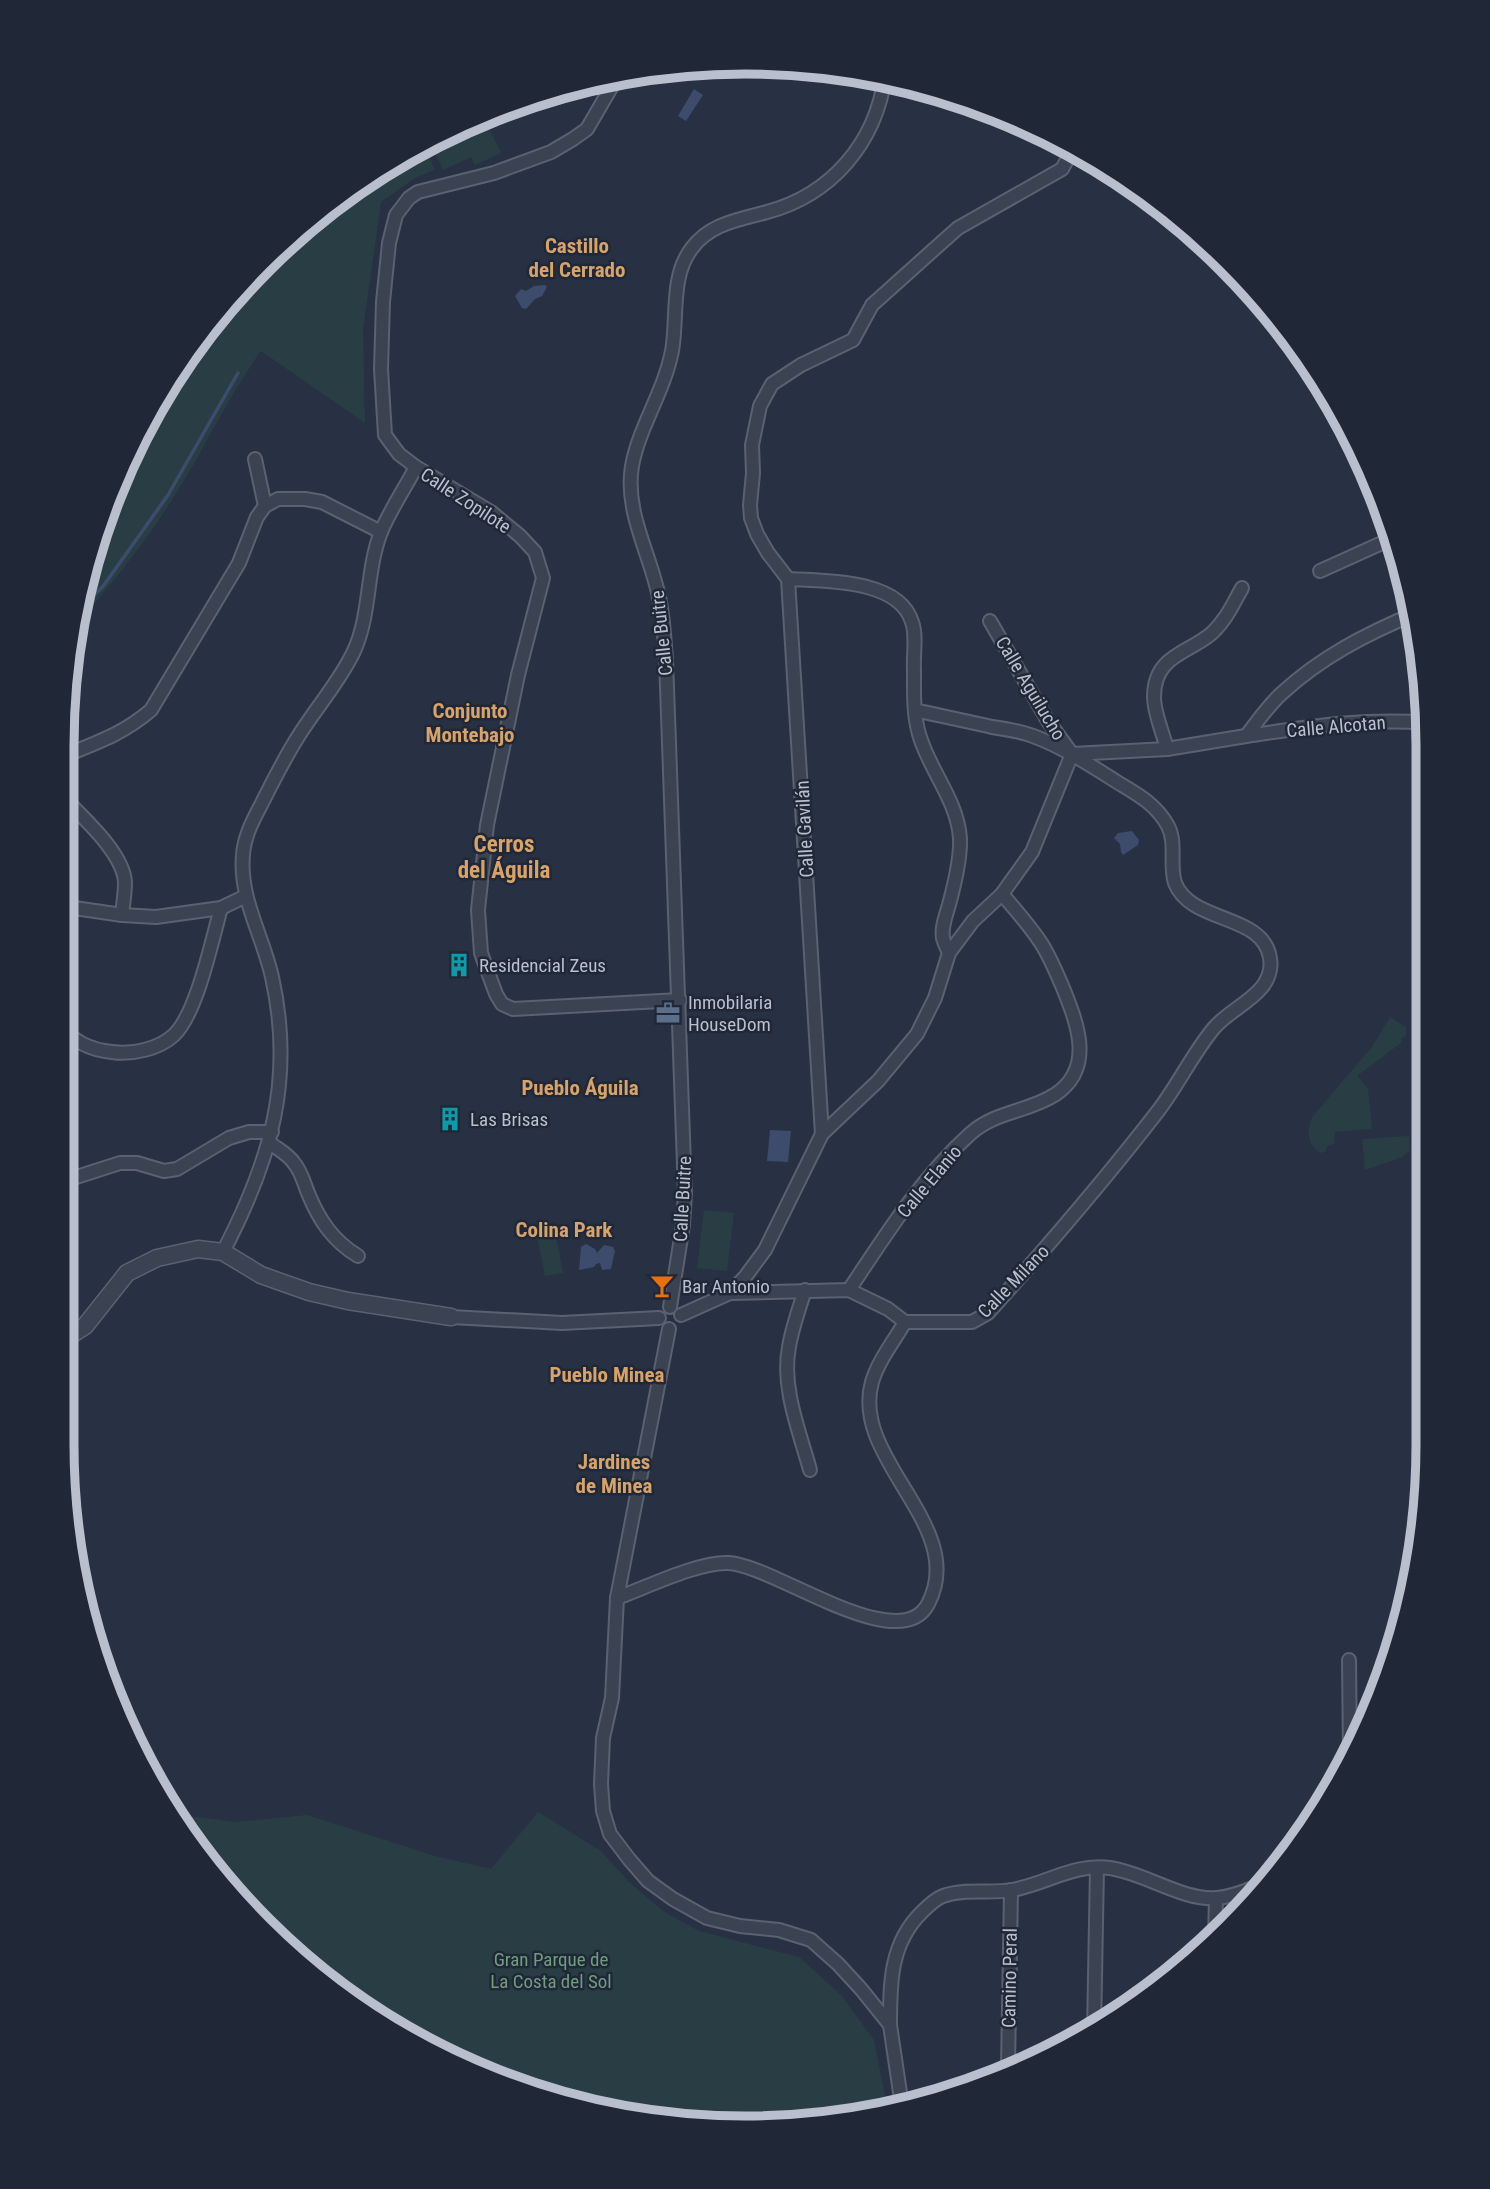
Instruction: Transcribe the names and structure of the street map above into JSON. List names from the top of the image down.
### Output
{
  "streets": {
    "street": [
      "Calle Zopilote",
      "Calle Buitre",
      "Calle Aguilucho",
      "Calle Alcotan",
      "Calle Gavilán",
      "Calle Elanio",
      "Calle Milano",
      "Camino Peral"
    ]
  },
  "crossings": [
    ["Calle Zopilote", "Calle Buitre"],
    ["Calle Aguilucho", "Calle Alcotan"],
    ["Calle Aguilucho", "Calle Milano"],
    ["Calle Alcotan", "Calle Milano"]
  ],
  "districts": [
    "Castillo del Cerrado",
    "Conjunto Montebajo",
    "Cerros del Águila",
    "Pueblo Águila",
    "Colina Park",
    "Pueblo Minea",
    "Jardines de Minea"
  ],
  "parks": ["Gran Parque de La Costa del Sol"],
  "places": {
    "building": ["Residencial Zeus", "Las Brisas"],
    "office": ["Inmobilaria HouseDom"],
    "bar": ["Bar Antonio"]
  }
}
